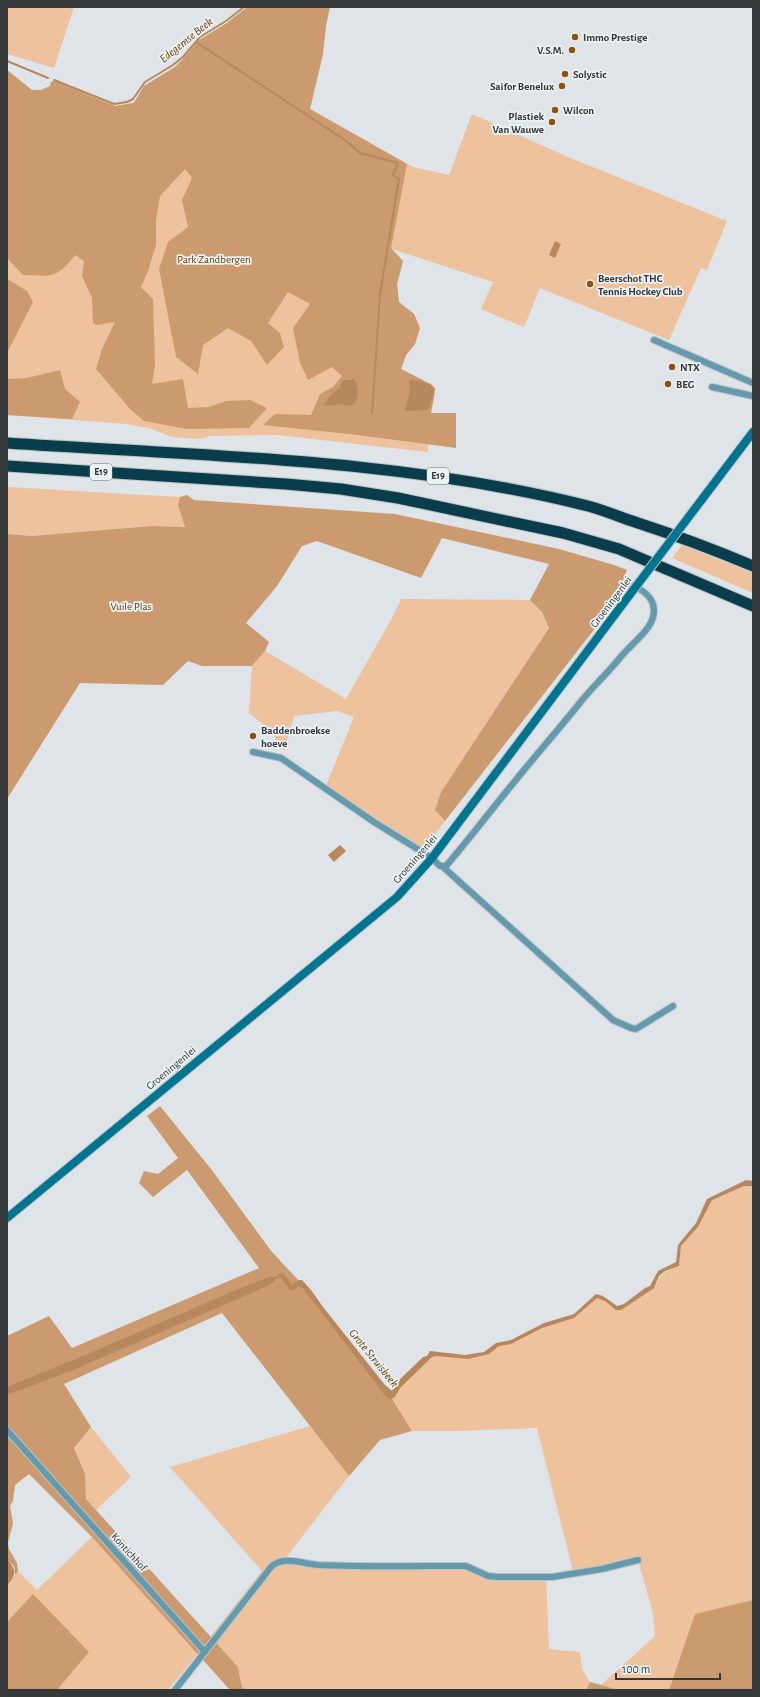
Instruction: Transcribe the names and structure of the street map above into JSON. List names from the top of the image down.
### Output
{
  "streets": {
    "highway": ["E19"],
    "street": ["Groeningenlei", "Kontichhof"]
  },
  "water": ["Edegemse Beek", "Grote Struisbeek"],
  "parks": ["Park Zandbergen", "Vuile Plas"],
  "places": [
    "Immo Prestige",
    "V.S.M.",
    "Solystic",
    "Saifor Benelux",
    "Wilcon",
    "Plastiek Van Wauwe",
    "Beerschot THC Tennis Hockey Club",
    "NTX",
    "BEG",
    "Baddenbroekse hoeve"
  ],
  "scale_bar": "100 m"
}
